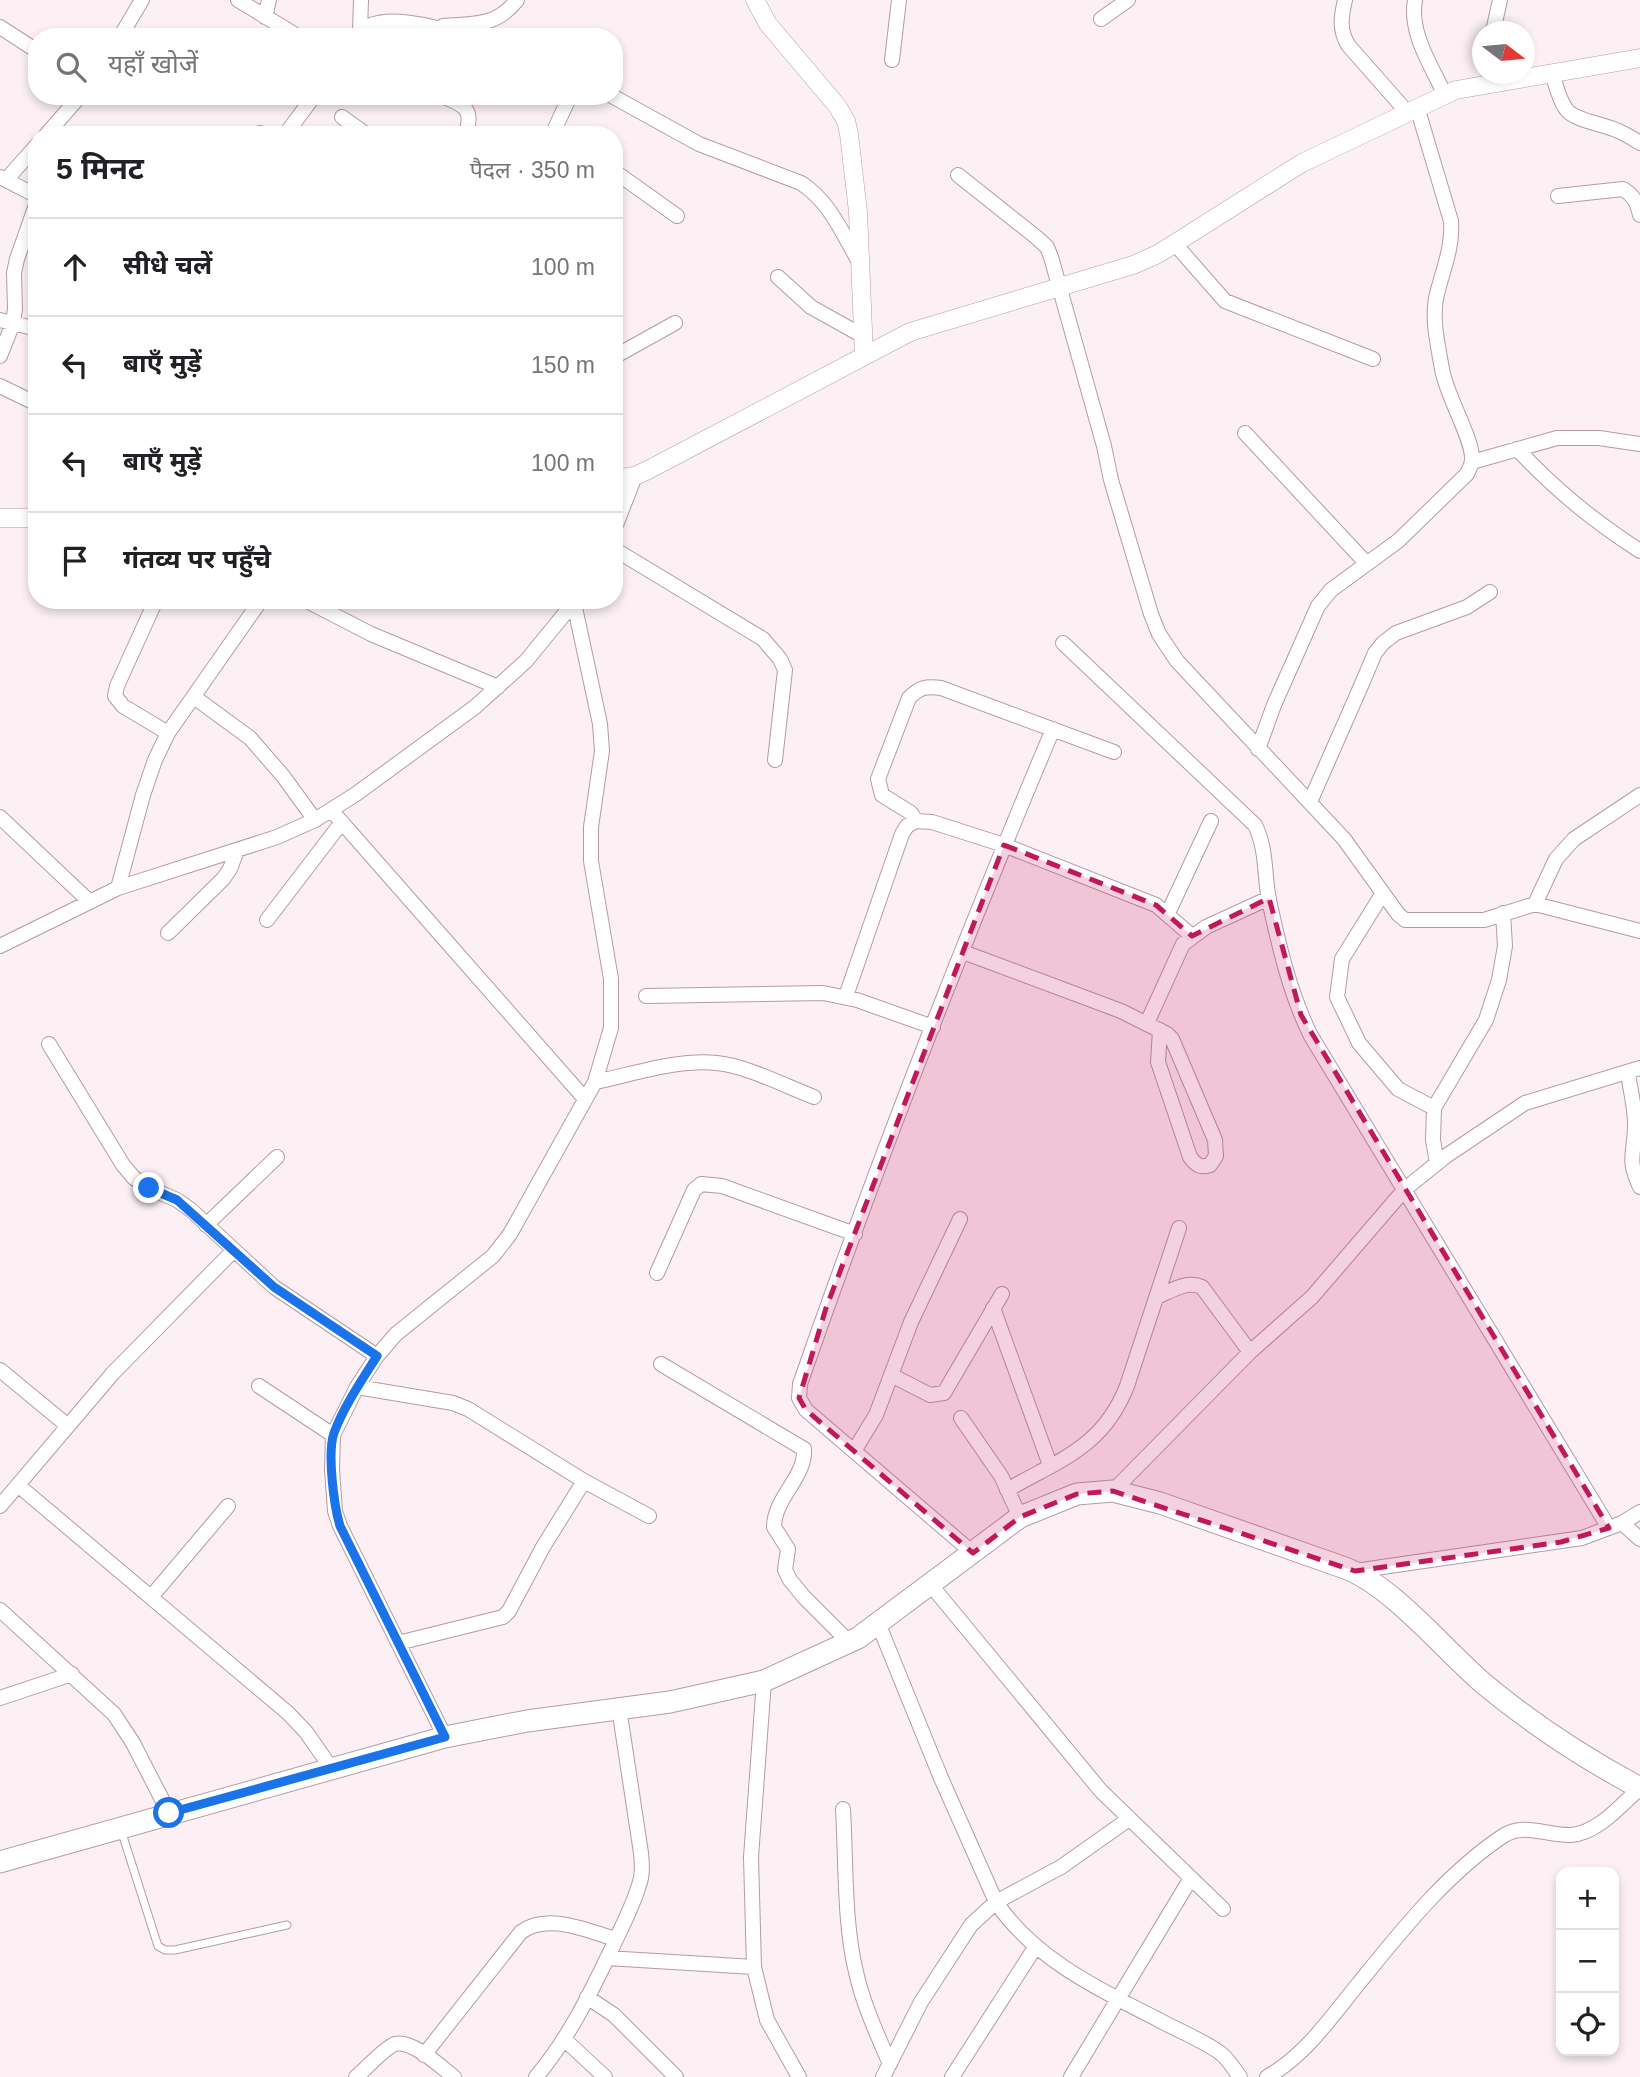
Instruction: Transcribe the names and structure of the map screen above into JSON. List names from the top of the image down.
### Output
{
  "north": "right",
  "page": {
    "search": "यहाँ खोजें",
    "heading": ["5 मिनट", "पैदल · 350 m"],
    "list": [
      ["सीधे चलें", "100 m"],
      ["बाएँ मुड़ें", "150 m"],
      ["बाएँ मुड़ें", "100 m"],
      "गंतव्य पर पहुँचे"
    ],
    "map_buttons": ["+", "−"]
  }
}
